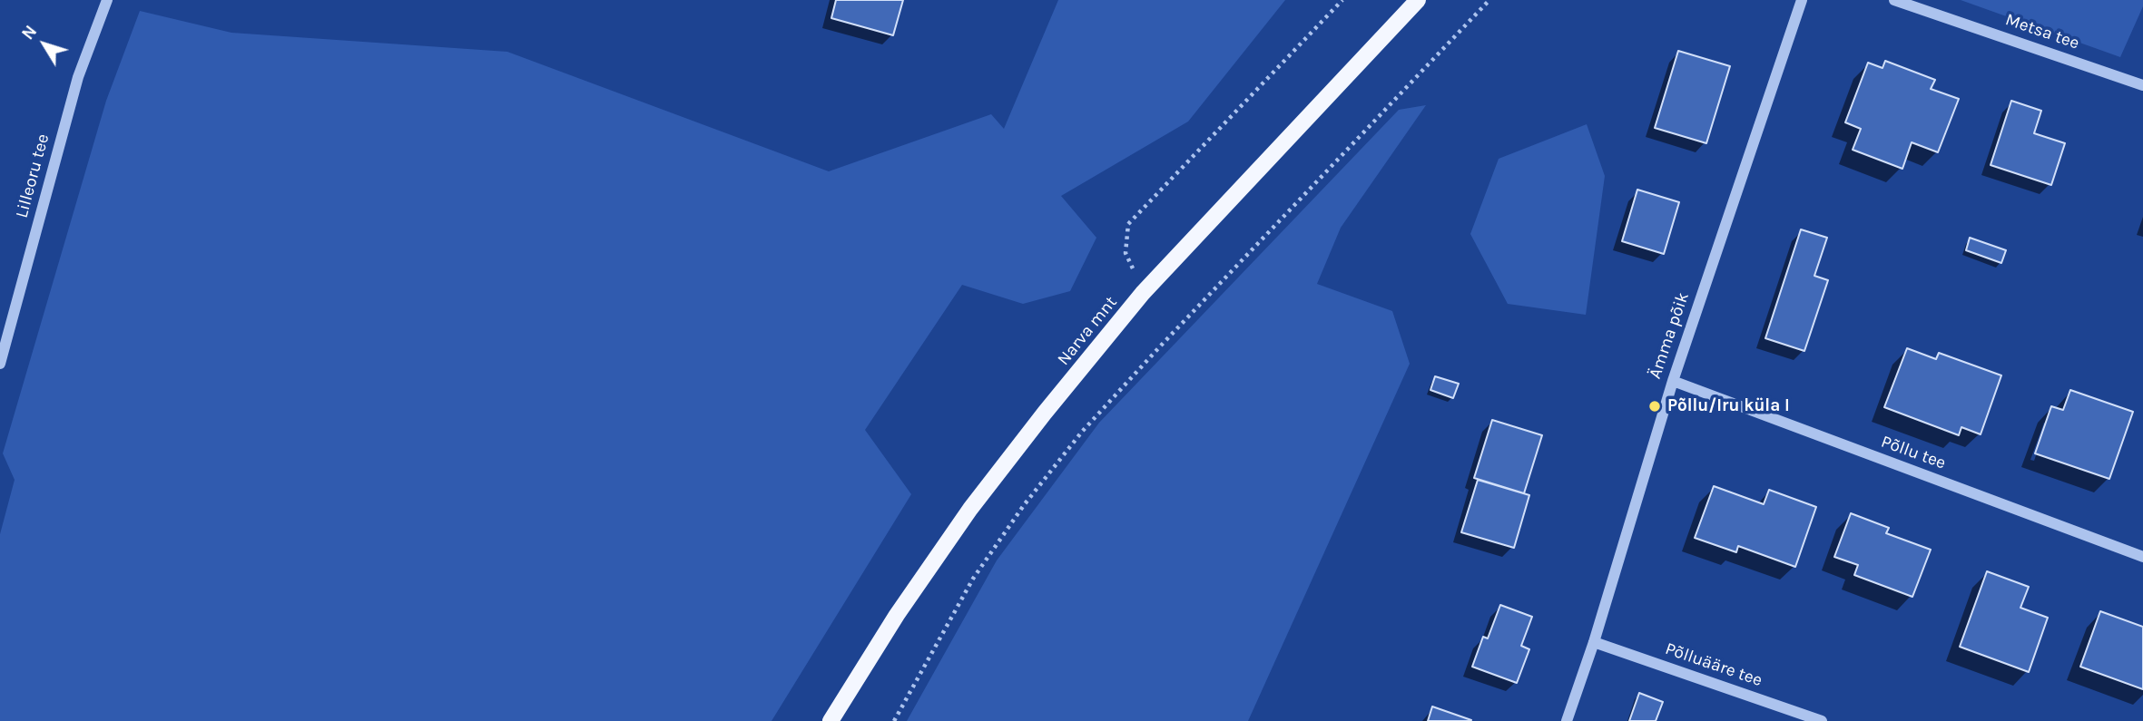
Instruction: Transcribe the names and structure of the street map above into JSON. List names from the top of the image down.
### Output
{
  "streets": {
    "main road": ["Narva mnt"],
    "street": [
      "Metsa tee",
      "Lilleoru tee",
      "Ämma põik",
      "Põllu tee",
      "Põlluääre tee"
    ]
  },
  "crossings": [
    ["Ämma põik", "Põllu tee"],
    ["Ämma põik", "Põlluääre tee"]
  ],
  "places": ["Põllu/Iru küla I"],
  "north": "top left"
}
